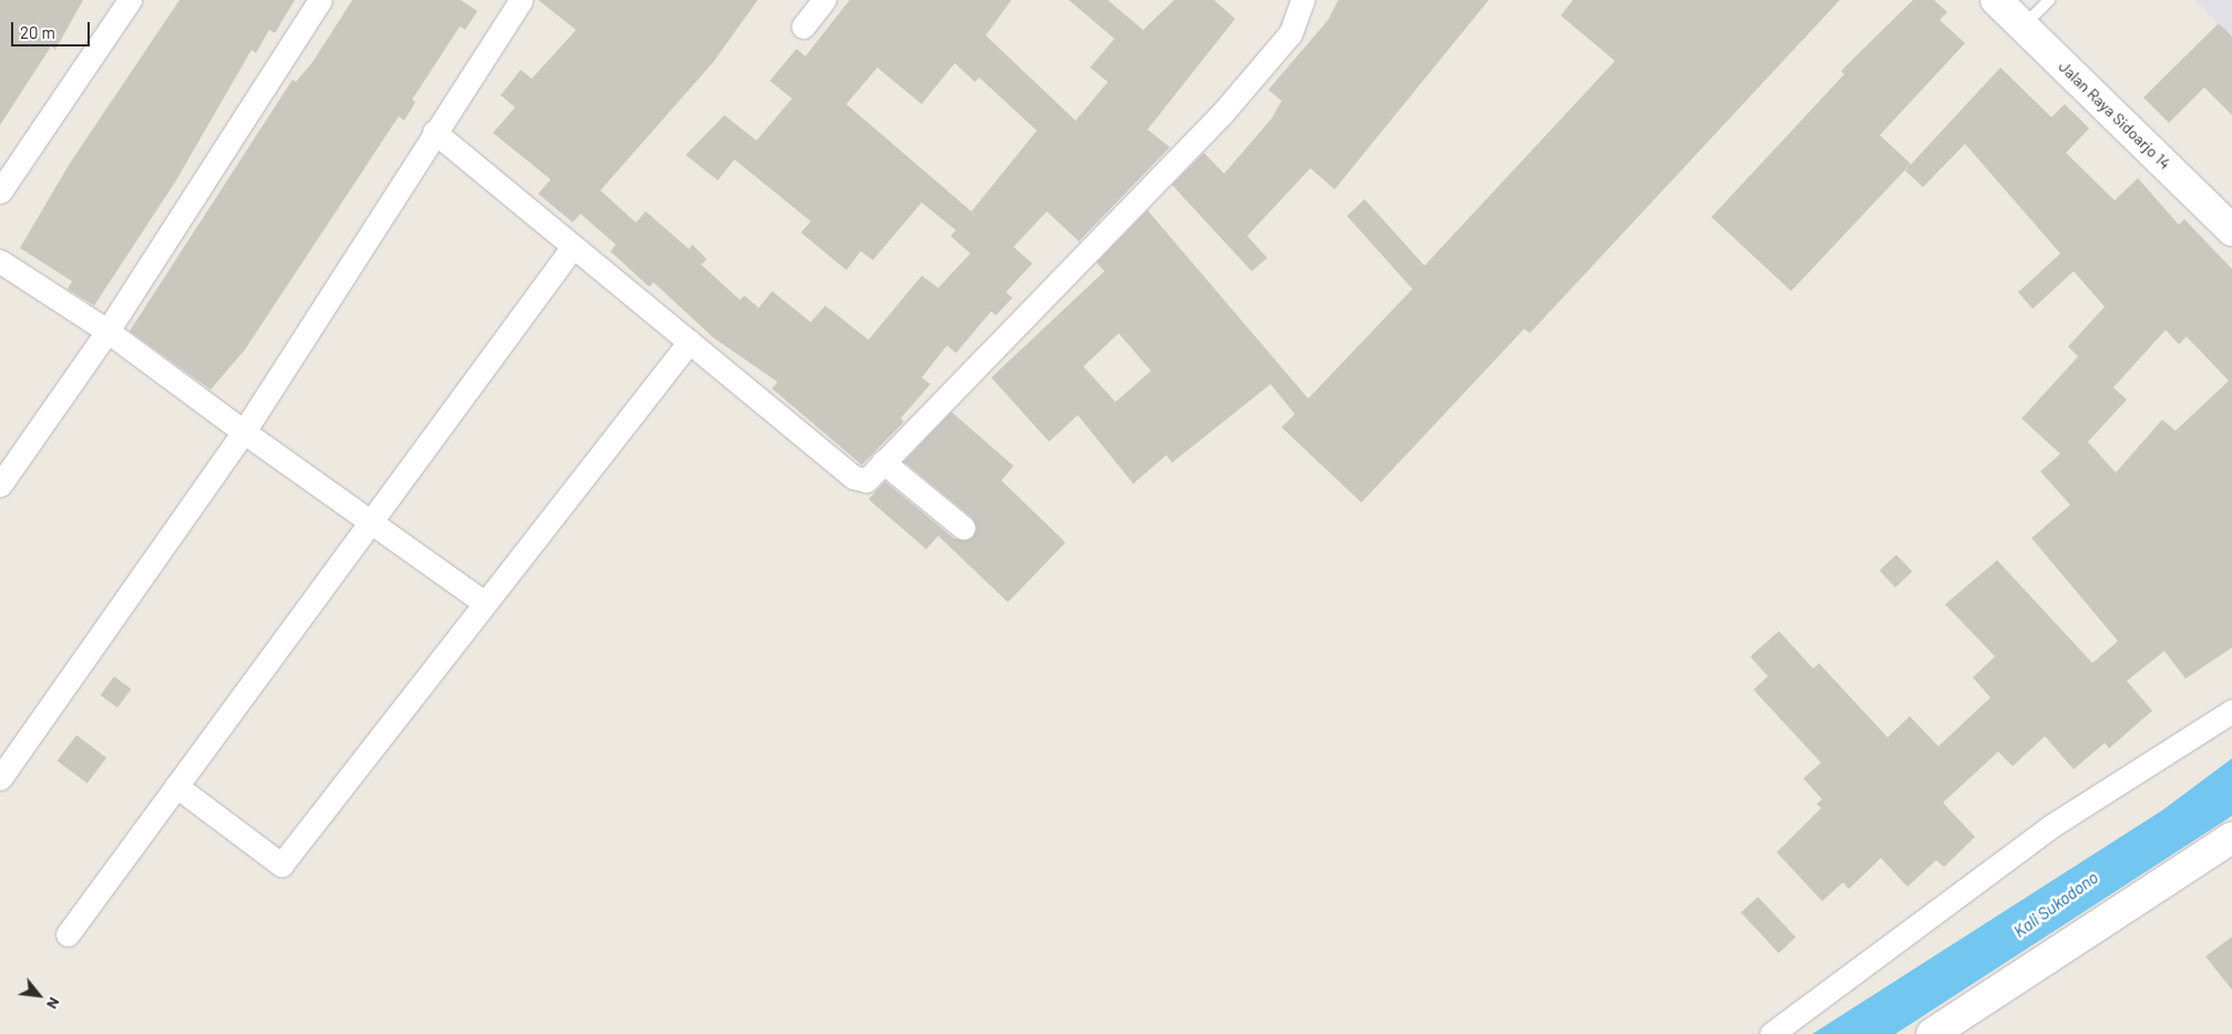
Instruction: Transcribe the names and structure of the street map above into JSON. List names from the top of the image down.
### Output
{
  "streets": {
    "main road": ["Jalan Raya Sidoarjo 14"]
  },
  "water": ["Kali Sukodono"],
  "scale_bar": "20 m",
  "north": "bottom right"
}
